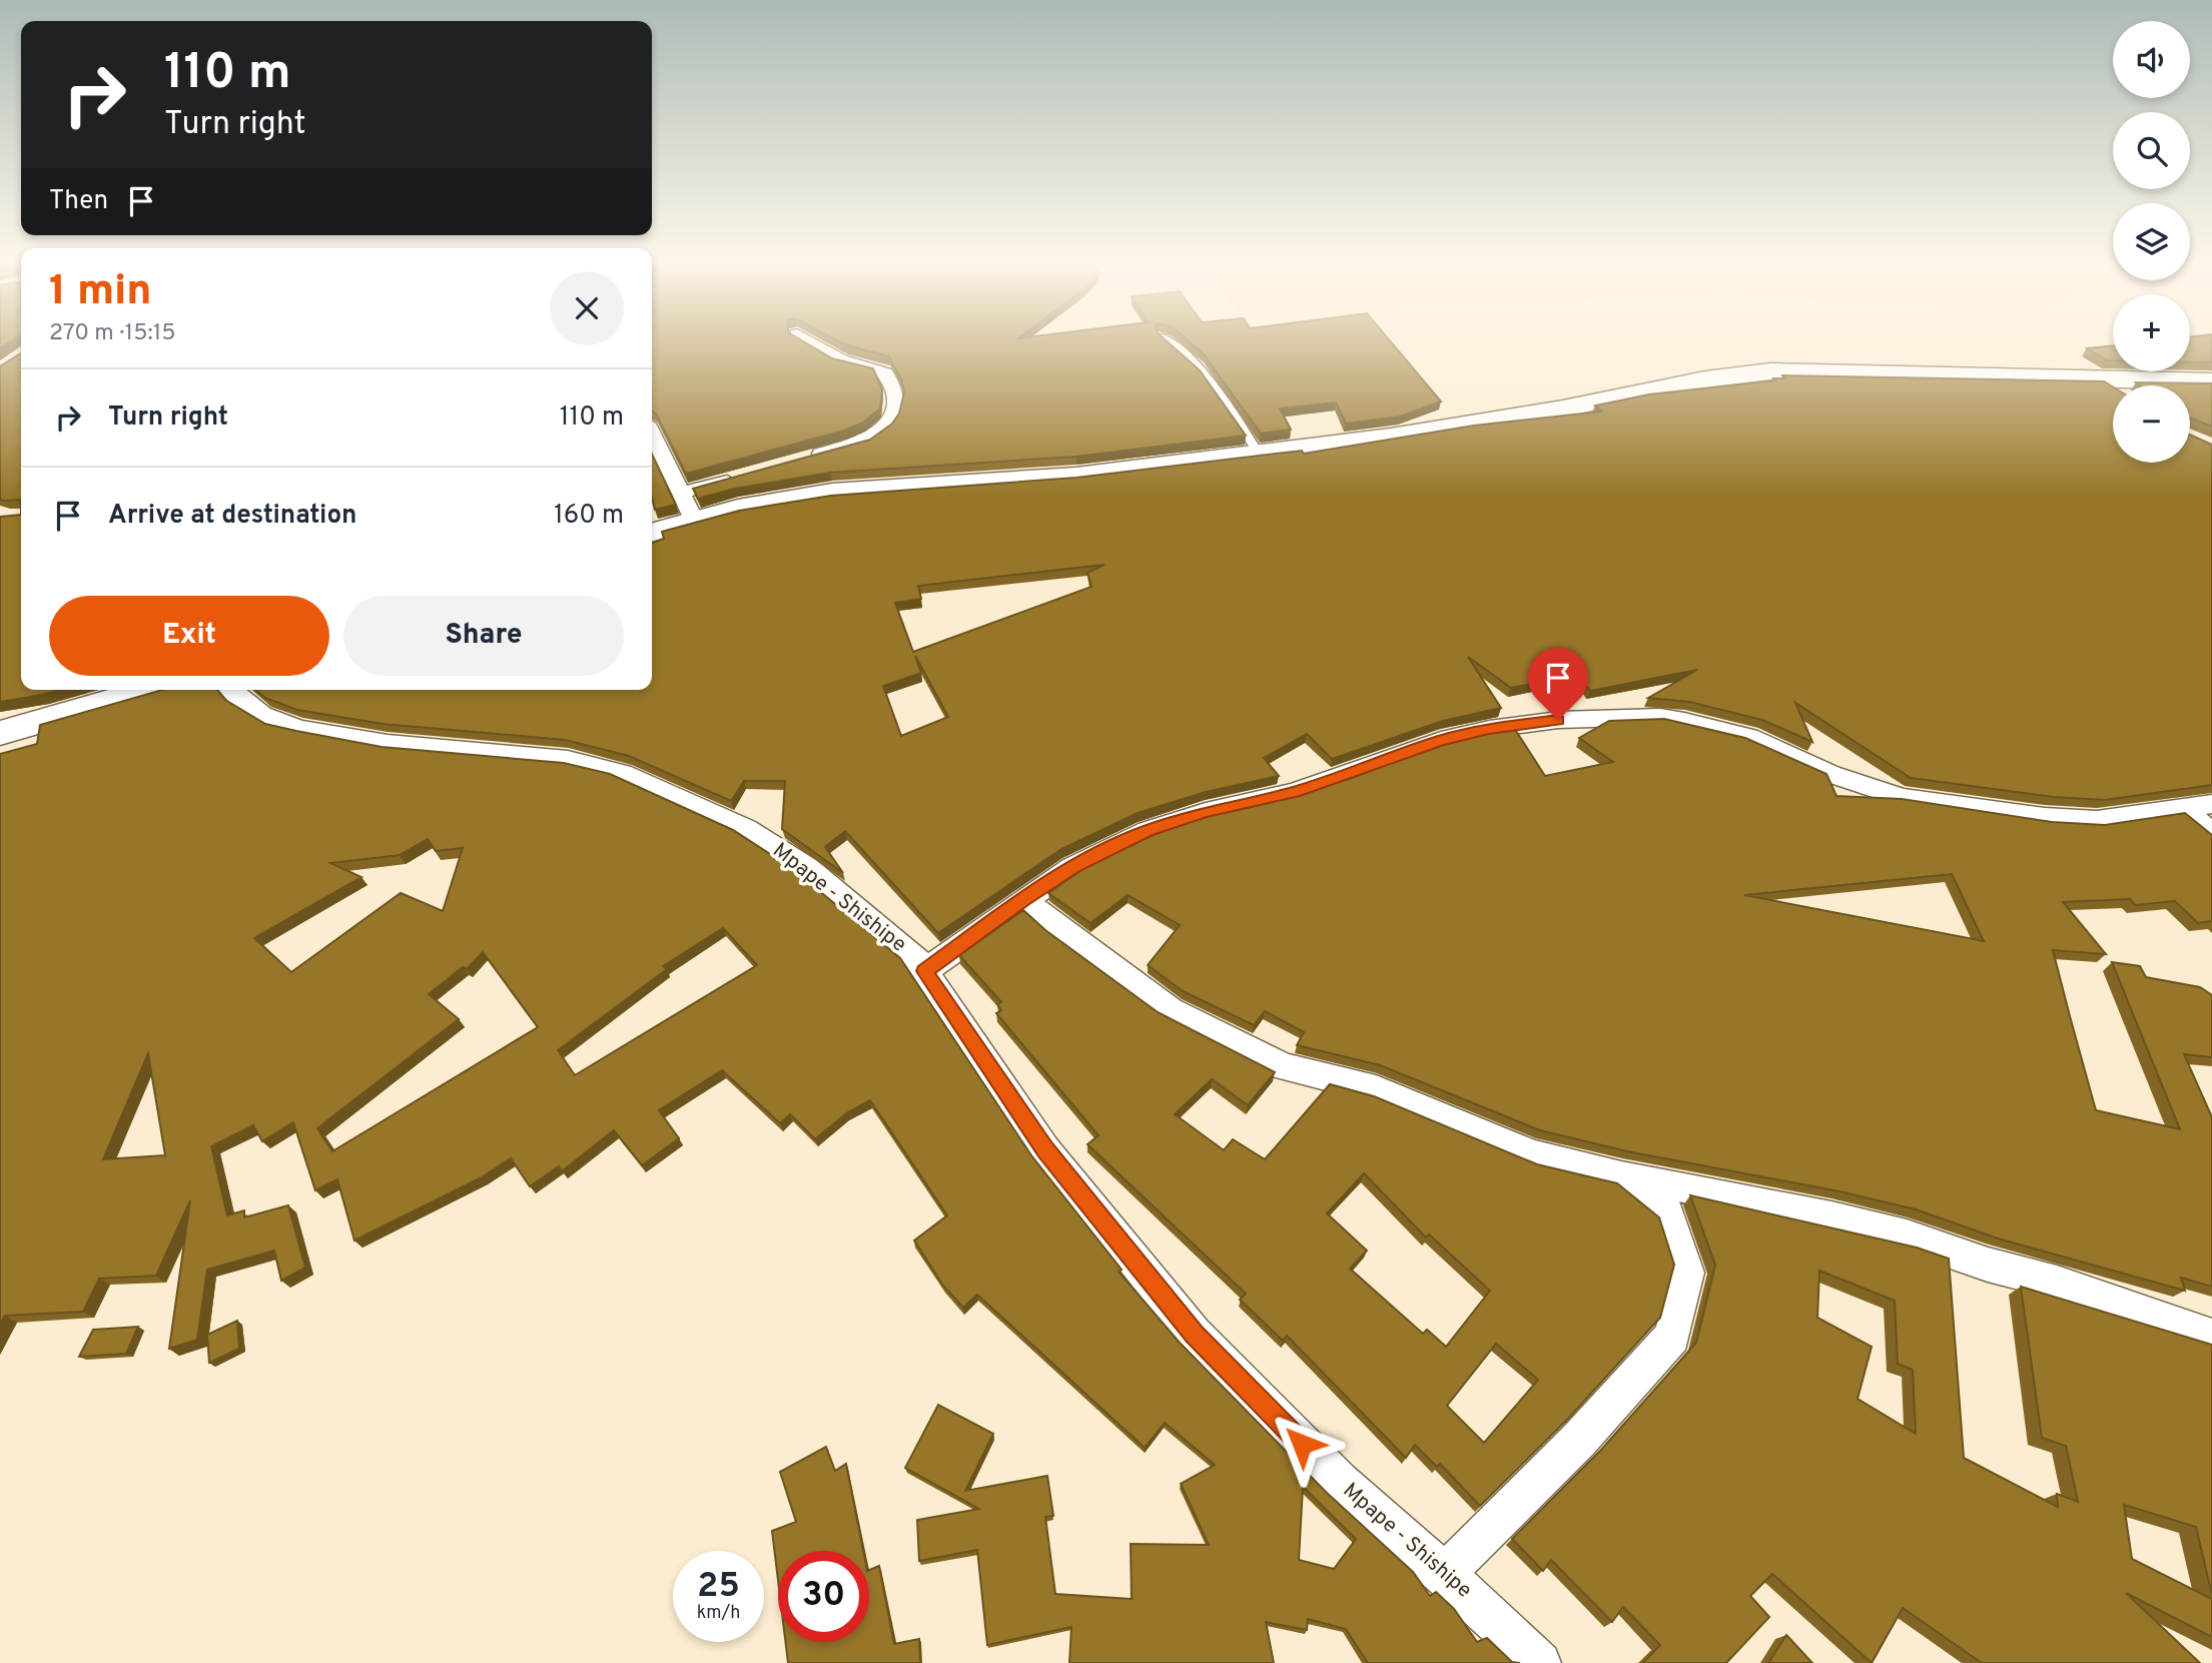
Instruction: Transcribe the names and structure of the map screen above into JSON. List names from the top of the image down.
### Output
{
  "streets": {
    "street": ["Mpape - Shishipe"]
  },
  "page": {
    "map_buttons": ["+", "−"],
    "turn": ["110 m", "Turn right"],
    "then": "Then",
    "heading": ["1 min", "270 m · 15:15"],
    "list": [
      {
        "name": "Turn right",
        "value": "110 m"
      },
      {
        "name": "Arrive at destination",
        "value": "160 m"
      }
    ],
    "buttons": ["Exit", "Share"],
    "speed": "25 km/h",
    "limit": "30"
  }
}
